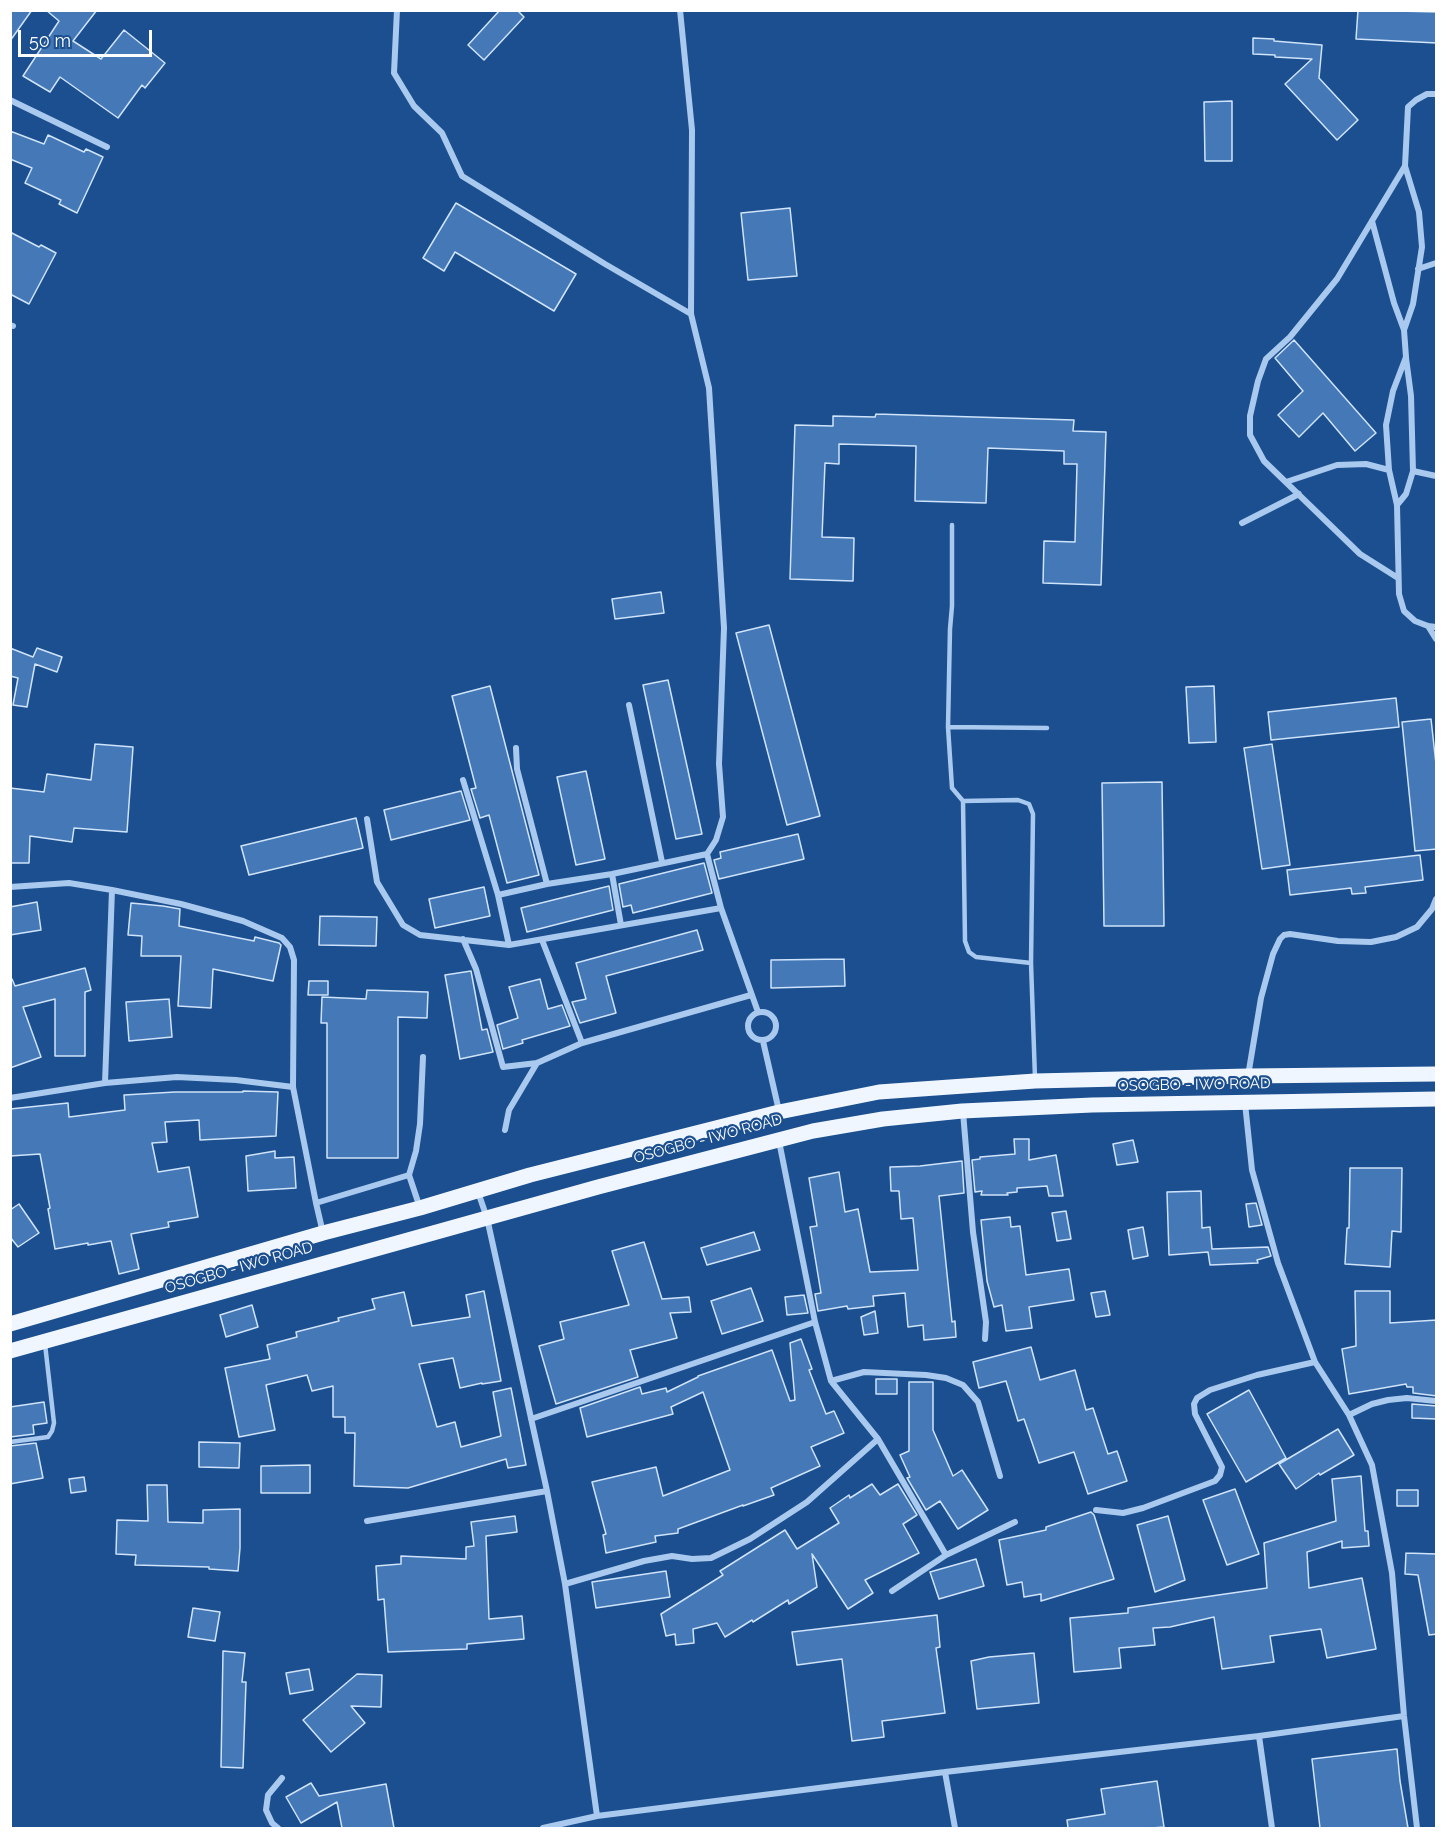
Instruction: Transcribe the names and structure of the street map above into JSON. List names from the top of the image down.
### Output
{
  "streets": {
    "main road": ["OSOGBO - IWO ROAD"]
  },
  "scale_bar": "50 m"
}
